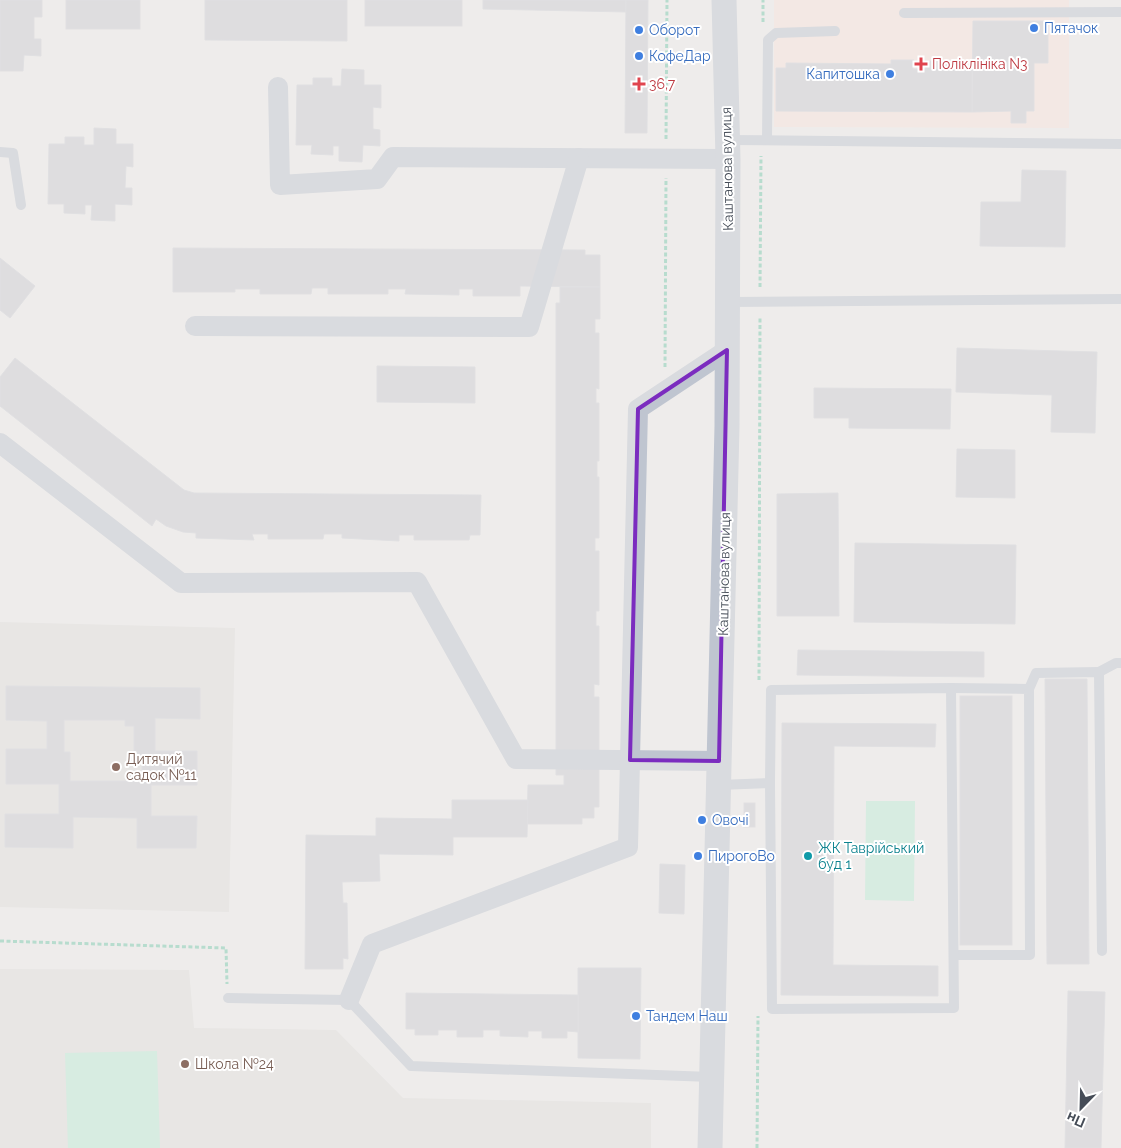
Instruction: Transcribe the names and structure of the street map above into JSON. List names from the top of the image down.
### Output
{
  "streets": {
    "street": ["Каштанова вулиця"]
  },
  "places": {
    "other": [
      "Пятачок",
      "Оборот",
      "КофеДар",
      "Капитошка",
      "Дитячий садок №11",
      "Овочі",
      "ПирогоВо",
      "ЖК Таврійський буд 1",
      "Тандем Наш",
      "Школа №24"
    ],
    "health": ["Поліклініка N3", "36,7"]
  },
  "north": "bottom left"
}
